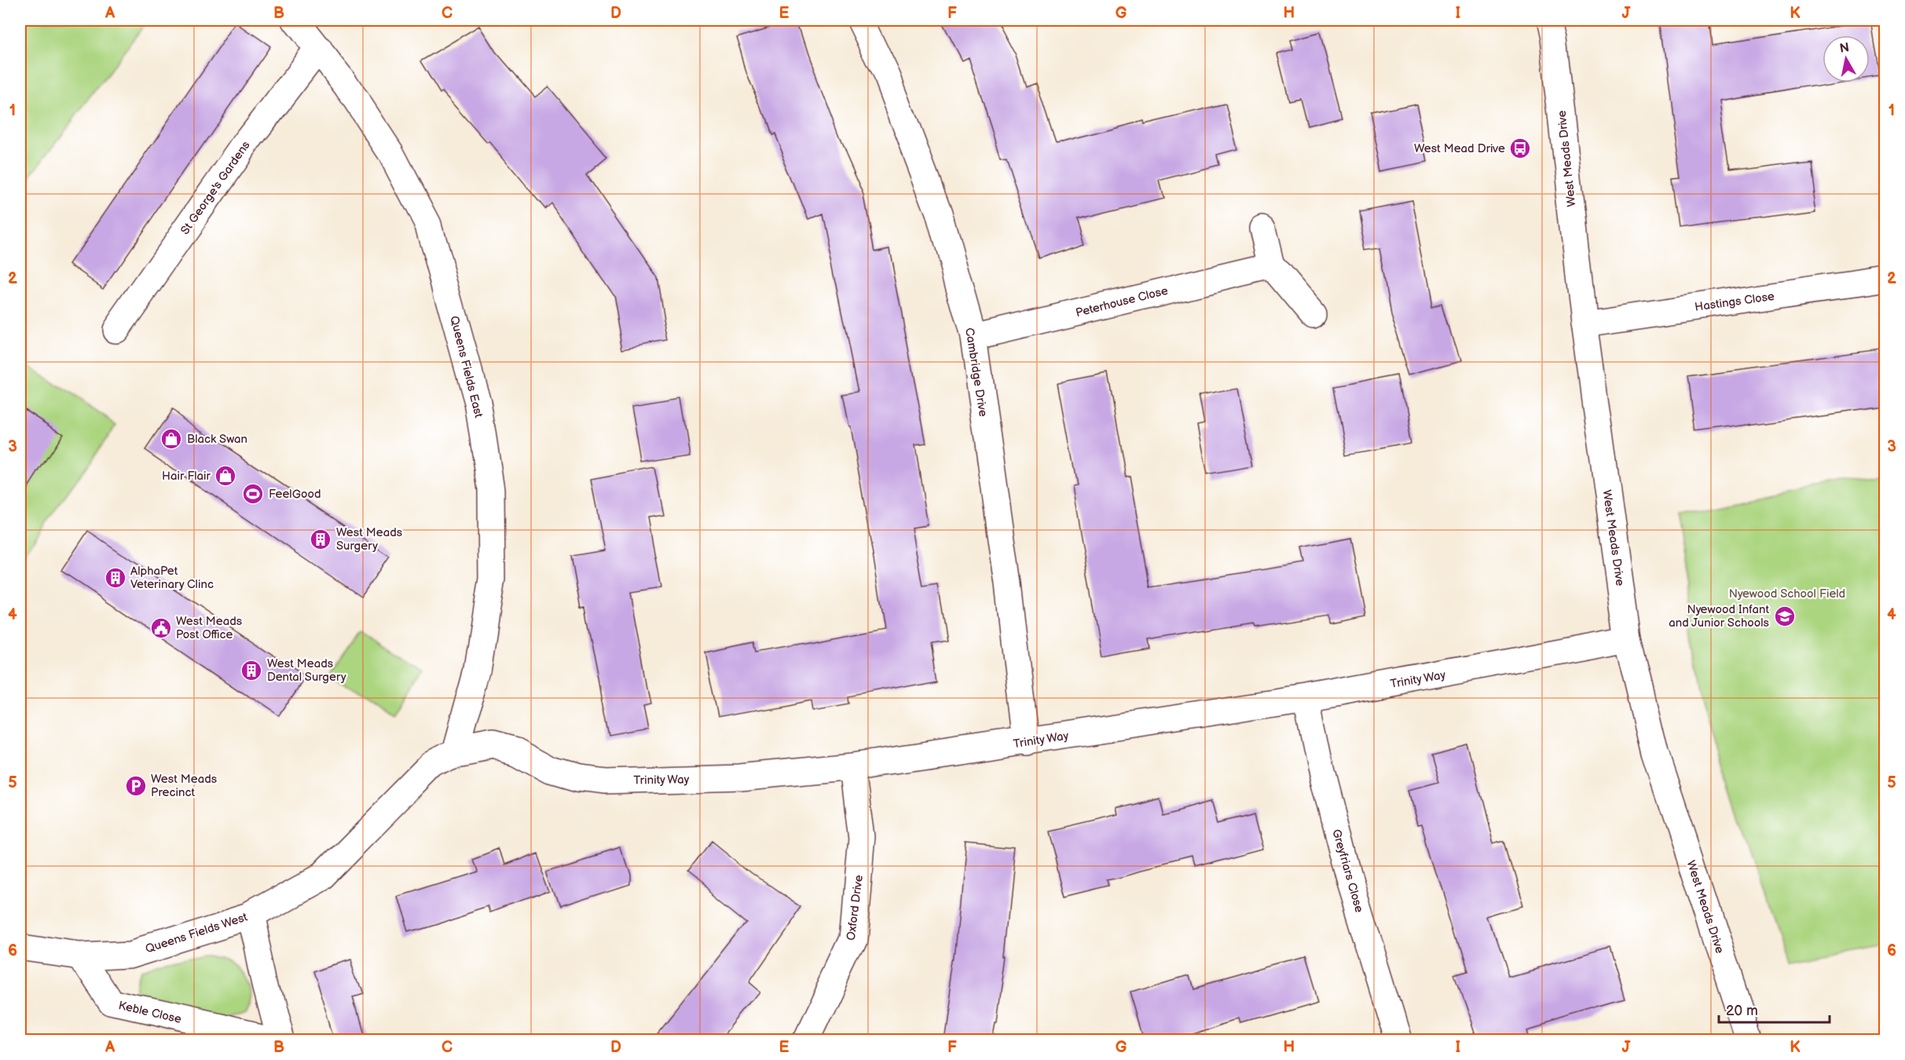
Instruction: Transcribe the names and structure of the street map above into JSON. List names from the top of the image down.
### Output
{
  "streets": {
    "street": [
      "West Meads Drive",
      "St George's Gardens",
      "Peterhouse Close",
      "Hastings Close",
      "Queens Fields East",
      "Cambridge Drive",
      "Trinity Way",
      "Greyfriars Close",
      "Oxford Drive",
      "Queens Fields West",
      "Keble Close"
    ]
  },
  "crossings": [
    ["West Meads Drive", "Hastings Close"],
    ["West Meads Drive", "Trinity Way"],
    ["St George's Gardens", "Queens Fields East"],
    ["Peterhouse Close", "Cambridge Drive"],
    ["Queens Fields East", "Trinity Way"],
    ["Queens Fields East", "Queens Fields West"],
    ["Cambridge Drive", "Trinity Way"],
    ["Trinity Way", "Greyfriars Close"],
    ["Trinity Way", "Oxford Drive"],
    ["Trinity Way", "Queens Fields West"],
    ["Queens Fields West", "Keble Close"]
  ],
  "parks": ["Nyewood School Field"],
  "places": {
    "bus stop": ["West Mead Drive"],
    "shop": ["Black Swan", "Hair Flair"],
    "sports": ["FeelGood"],
    "building": ["West Meads Surgery", "AlphaPet Veterinary Clinc", "West Meads Dental Surgery"],
    "school or university": ["Nyewood Infant and Junior Schools"],
    "public building": ["West Meads Post Office"],
    "parking": ["West Meads Precinct"]
  },
  "scale_bar": "20 m",
  "north": "top",
  "grid": {
    "columns": [
      "A",
      "B",
      "C",
      "D",
      "E",
      "F",
      "G",
      "H",
      "I",
      "J",
      "K"
    ],
    "rows": [
      "1",
      "2",
      "3",
      "4",
      "5",
      "6"
    ]
  }
}
